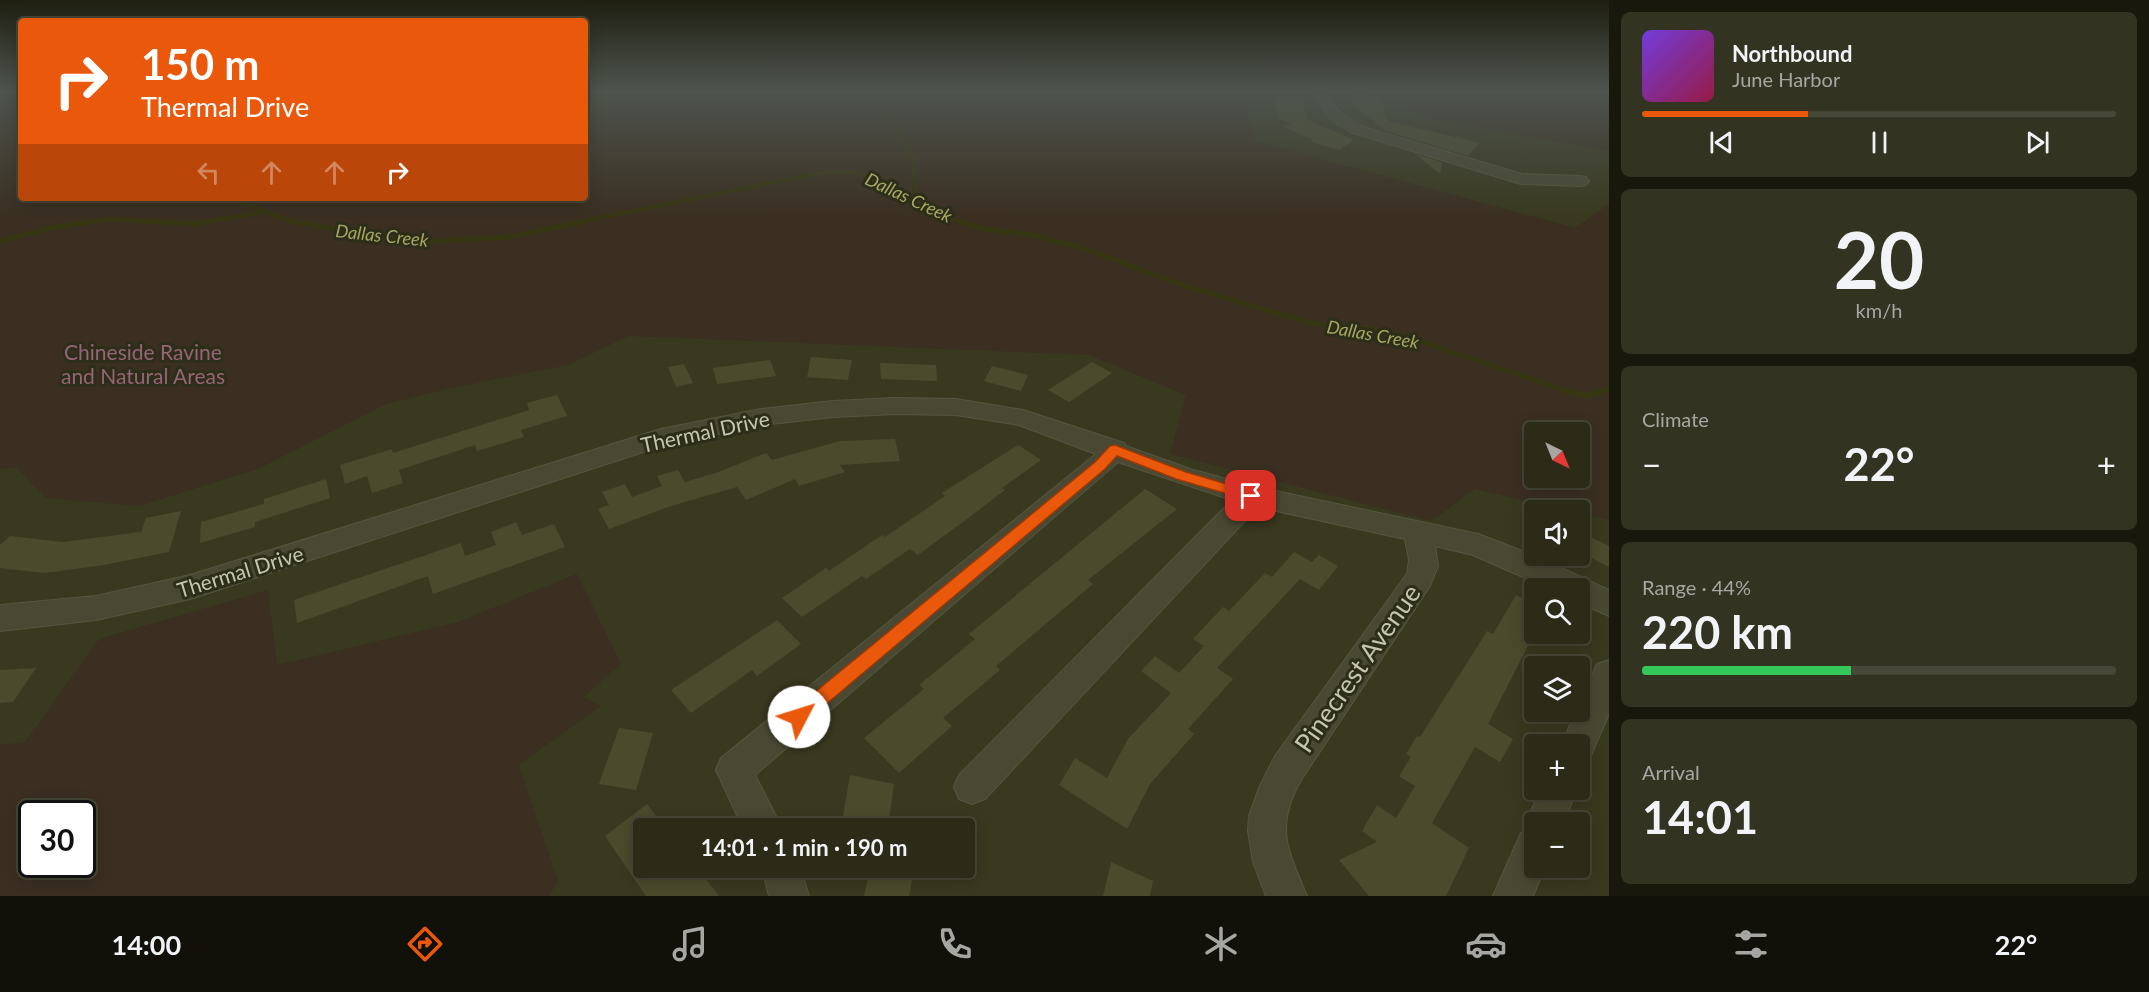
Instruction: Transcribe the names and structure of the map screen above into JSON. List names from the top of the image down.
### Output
{
  "streets": {
    "street": ["Thermal Drive", "Pinecrest Avenue"]
  },
  "crossings": [
    ["Thermal Drive", "Pinecrest Avenue"]
  ],
  "water": ["Dallas Creek"],
  "parks": ["Chineside Ravine and Natural Areas"],
  "north": "bottom right",
  "page": {
    "turn": ["150 m", "Thermal Drive"],
    "song": ["Northbound", "June Harbor"],
    "tile": [
      ["20", "km/h"],
      "Climate",
      ["Range · 44%", "220 km"],
      ["Arrival", "14:01"]
    ],
    "map_buttons": ["+", "−"],
    "heat": ["−", "22°", "+"],
    "limit": "30",
    "trip": "14:01 · 1 min · 190 m",
    "tabs": ["14:00", "22°"]
  }
}
